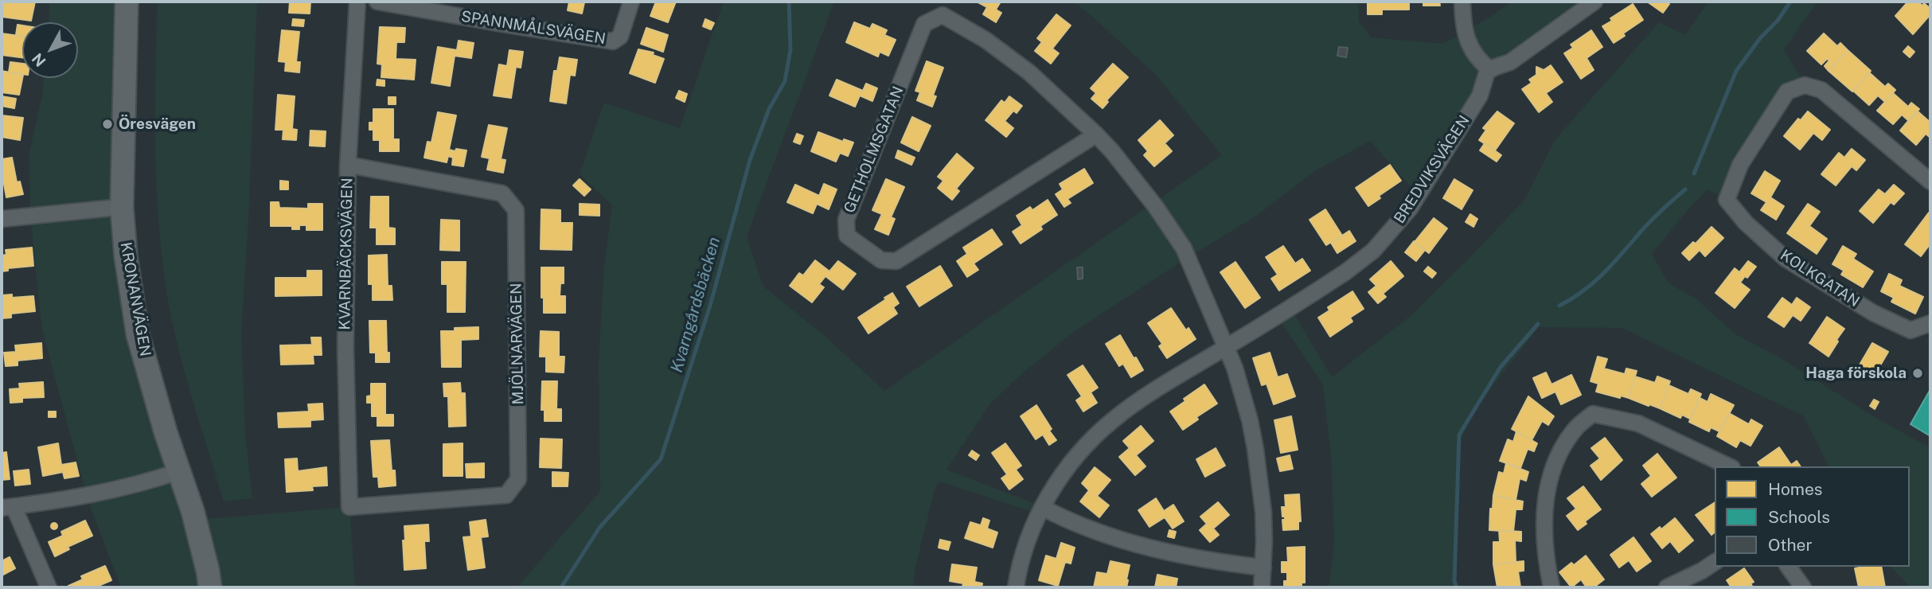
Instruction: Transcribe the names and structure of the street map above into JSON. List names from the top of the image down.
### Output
{
  "streets": {
    "street": [
      "SPANNMÅLSVÄGEN",
      "GETHOLMSGATAN",
      "BREDVIKSVÄGEN",
      "KVARNBÄCKSVÄGEN",
      "KOLKGATAN",
      "KRONANVÄGEN",
      "MJÖLNARVÄGEN"
    ]
  },
  "crossings": [
    ["GETHOLMSGATAN", "BREDVIKSVÄGEN"],
    ["KVARNBÄCKSVÄGEN", "MJÖLNARVÄGEN"]
  ],
  "water": ["Kvarngårdsbäcken"],
  "places": ["Öresvägen", "Haga förskola"],
  "legend": ["Homes", "Schools", "Other"],
  "north": "bottom left"
}
